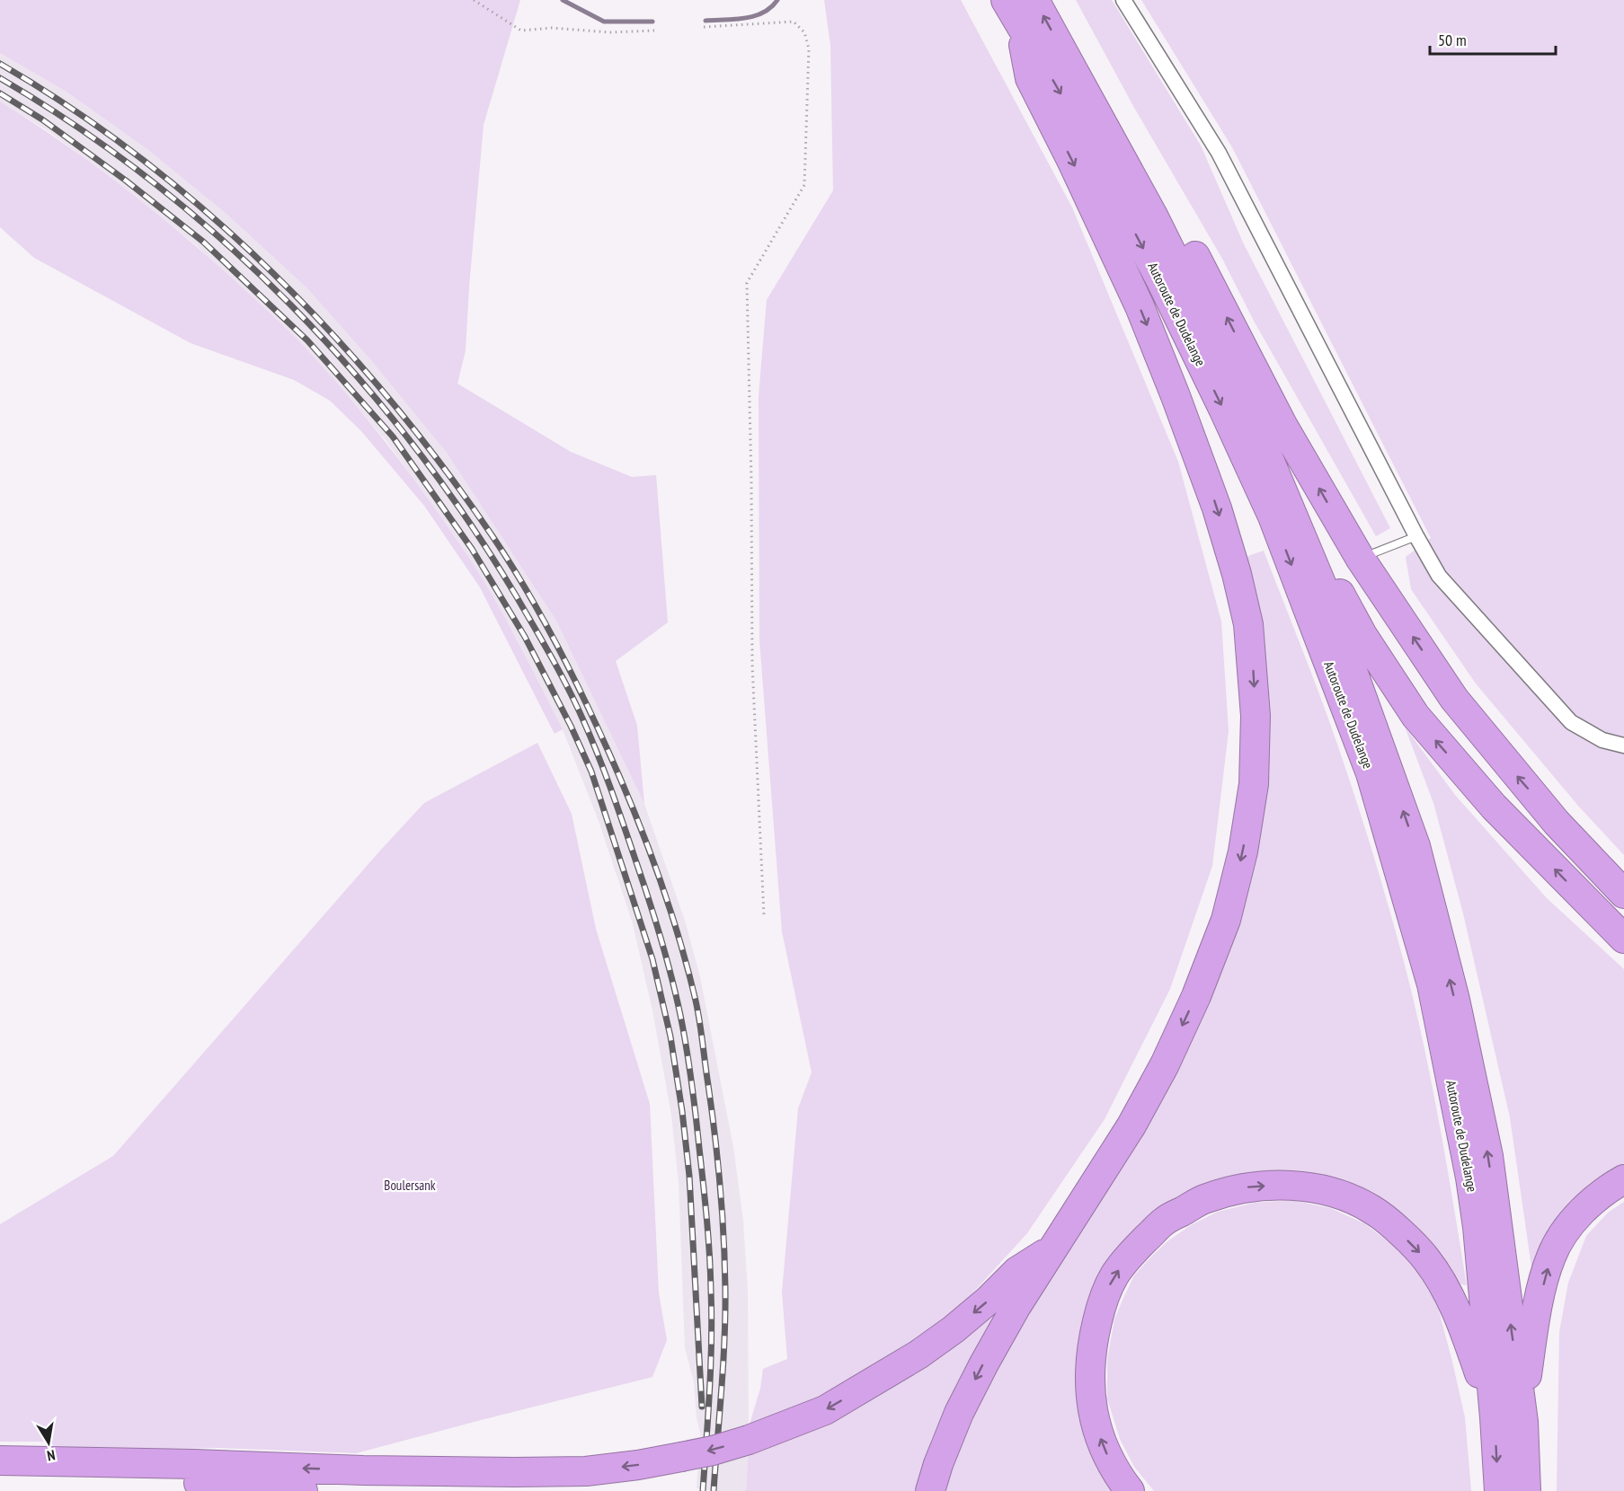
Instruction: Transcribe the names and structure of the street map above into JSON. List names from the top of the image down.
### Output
{
  "streets": {
    "highway": ["Autoroute de Dudelange"]
  },
  "parks": ["Boulersank"],
  "scale_bar": "50 m",
  "north": "bottom"
}
